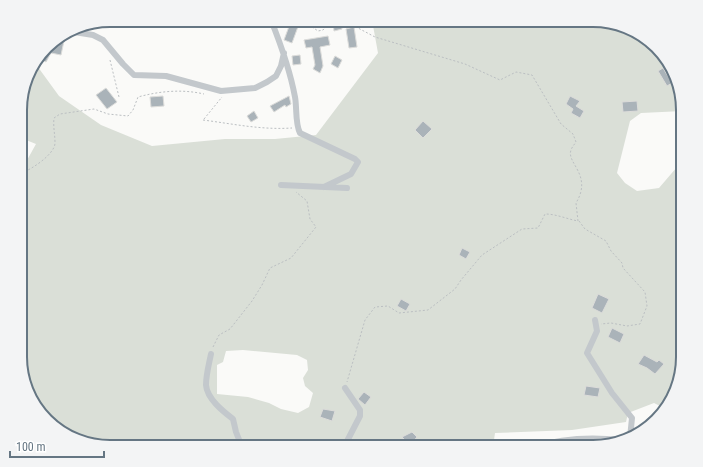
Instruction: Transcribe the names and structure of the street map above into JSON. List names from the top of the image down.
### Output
{
  "scale_bar": "100 m"
}
